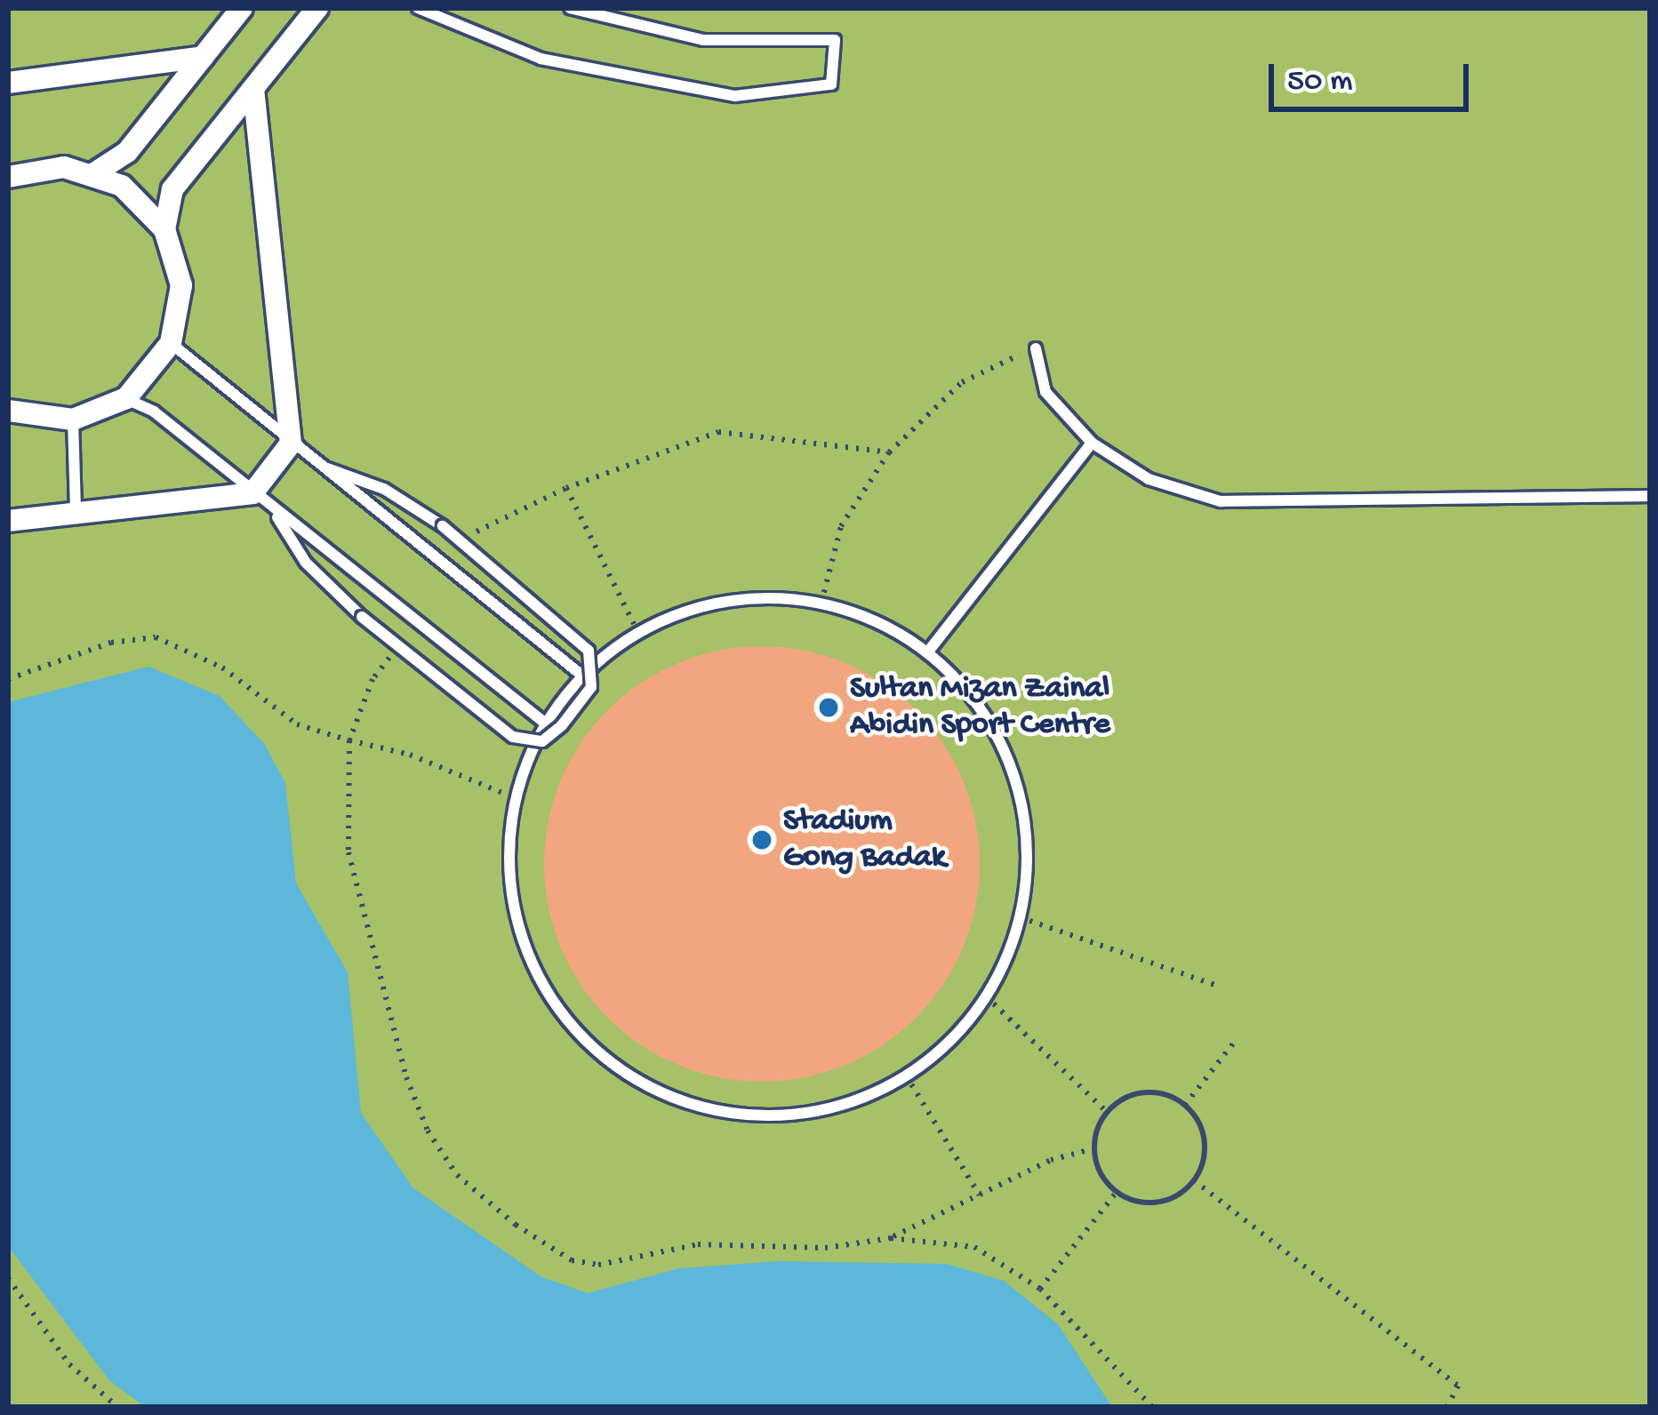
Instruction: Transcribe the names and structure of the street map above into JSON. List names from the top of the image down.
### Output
{
  "places": ["Sultan Mizan Zainal Abidin Sport Centre", "Stadium Gong Badak"],
  "scale_bar": "50 m"
}
